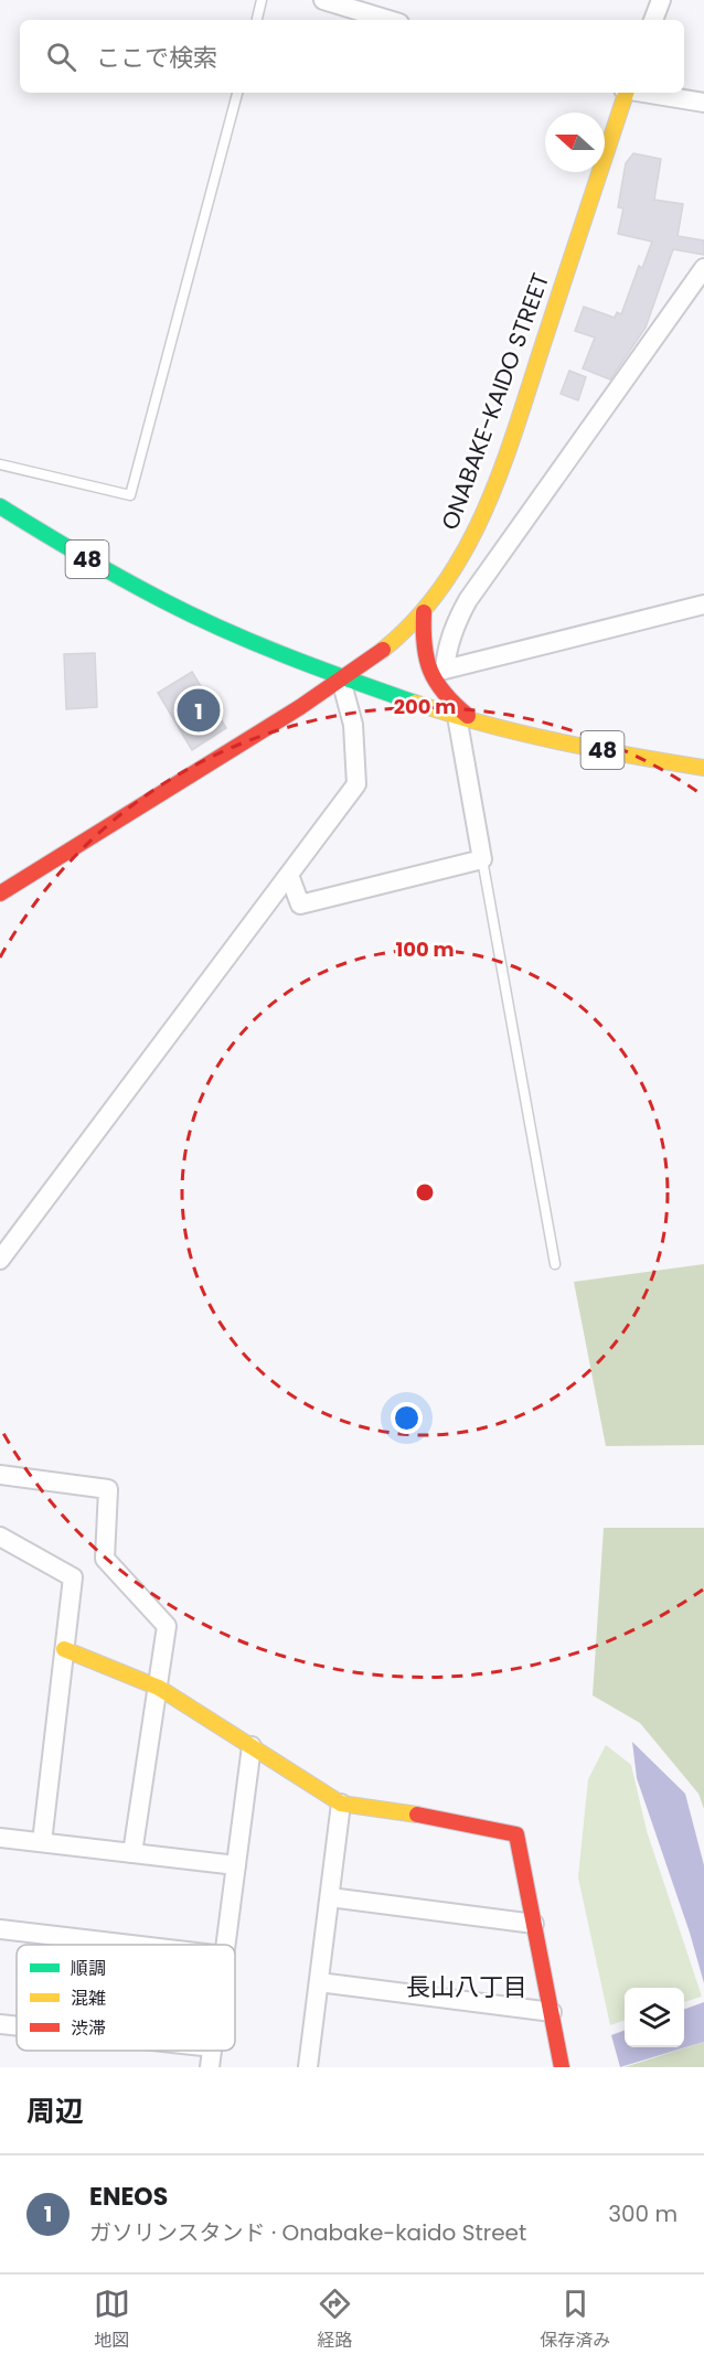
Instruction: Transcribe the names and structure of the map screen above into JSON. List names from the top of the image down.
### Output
{
  "streets": {
    "street": ["ONABAKE-KAIDO STREET", "48"]
  },
  "crossings": [
    ["ONABAKE-KAIDO STREET", "48"]
  ],
  "districts": ["長山八丁目"],
  "legend": ["順調", "混雑", "渋滞"],
  "north": "left",
  "page": {
    "search": "ここで検索",
    "pins": "1",
    "heading": "周辺",
    "list": [
      {
        "mark": "1",
        "name": "ENEOS",
        "note": "ガソリンスタンド · Onabake-kaido Street",
        "value": "300 m"
      }
    ],
    "nav": ["地図", "経路", "保存済み"]
  },
  "rings": ["200 m", "100 m"]
}
